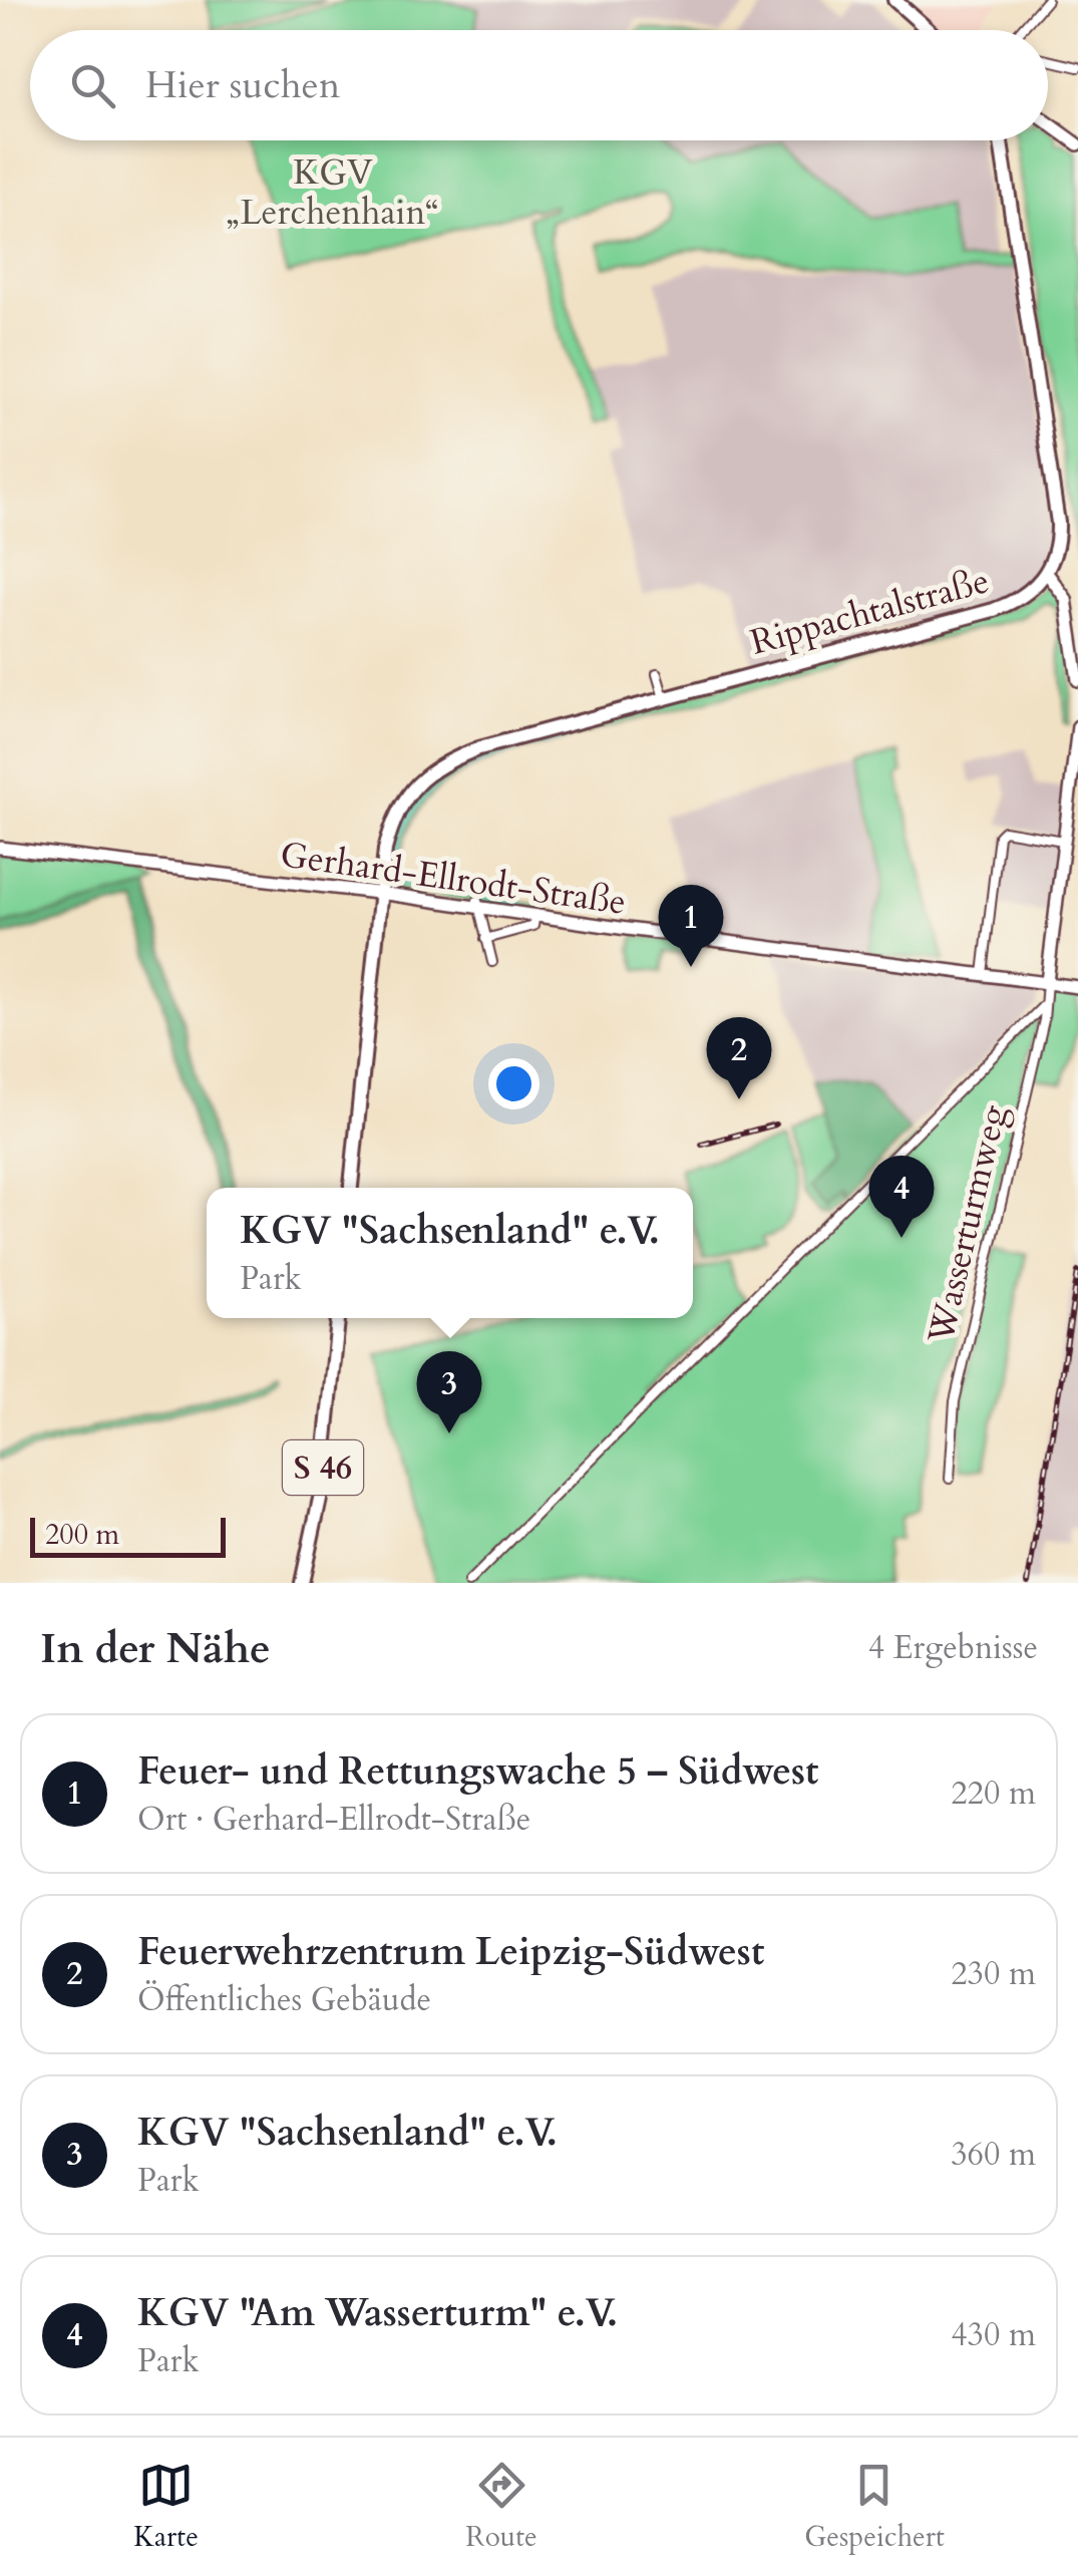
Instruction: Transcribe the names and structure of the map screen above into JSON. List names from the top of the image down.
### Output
{
  "streets": {
    "main road": ["Rippachtalstraße", "S 46"],
    "street": ["Gerhard-Ellrodt-Straße", "Wasserturmweg"]
  },
  "crossings": [
    ["Rippachtalstraße", "Gerhard-Ellrodt-Straße"],
    ["Gerhard-Ellrodt-Straße", "Wasserturmweg"]
  ],
  "parks": ["KGV „Lerchenhain“"],
  "scale_bar": "200 m",
  "page": {
    "search": "Hier suchen",
    "pins": [
      "1",
      "2",
      "4",
      "3"
    ],
    "popup": ["KGV \"Sachsenland\" e.V.", "Park"],
    "scale": "200 m",
    "heading": ["In der Nähe", "4 Ergebnisse"],
    "list": [
      {
        "mark": "1",
        "name": "Feuer- und Rettungswache 5 – Südwest",
        "note": "Ort · Gerhard-Ellrodt-Straße",
        "value": "220 m"
      },
      {
        "mark": "2",
        "name": "Feuerwehrzentrum Leipzig-Südwest",
        "note": "Öffentliches Gebäude",
        "value": "230 m"
      },
      {
        "mark": "3",
        "name": "KGV \"Sachsenland\" e.V.",
        "note": "Park",
        "value": "360 m"
      },
      {
        "mark": "4",
        "name": "KGV \"Am Wasserturm\" e.V.",
        "note": "Park",
        "value": "430 m"
      }
    ],
    "nav": ["Karte", "Route", "Gespeichert"]
  }
}
